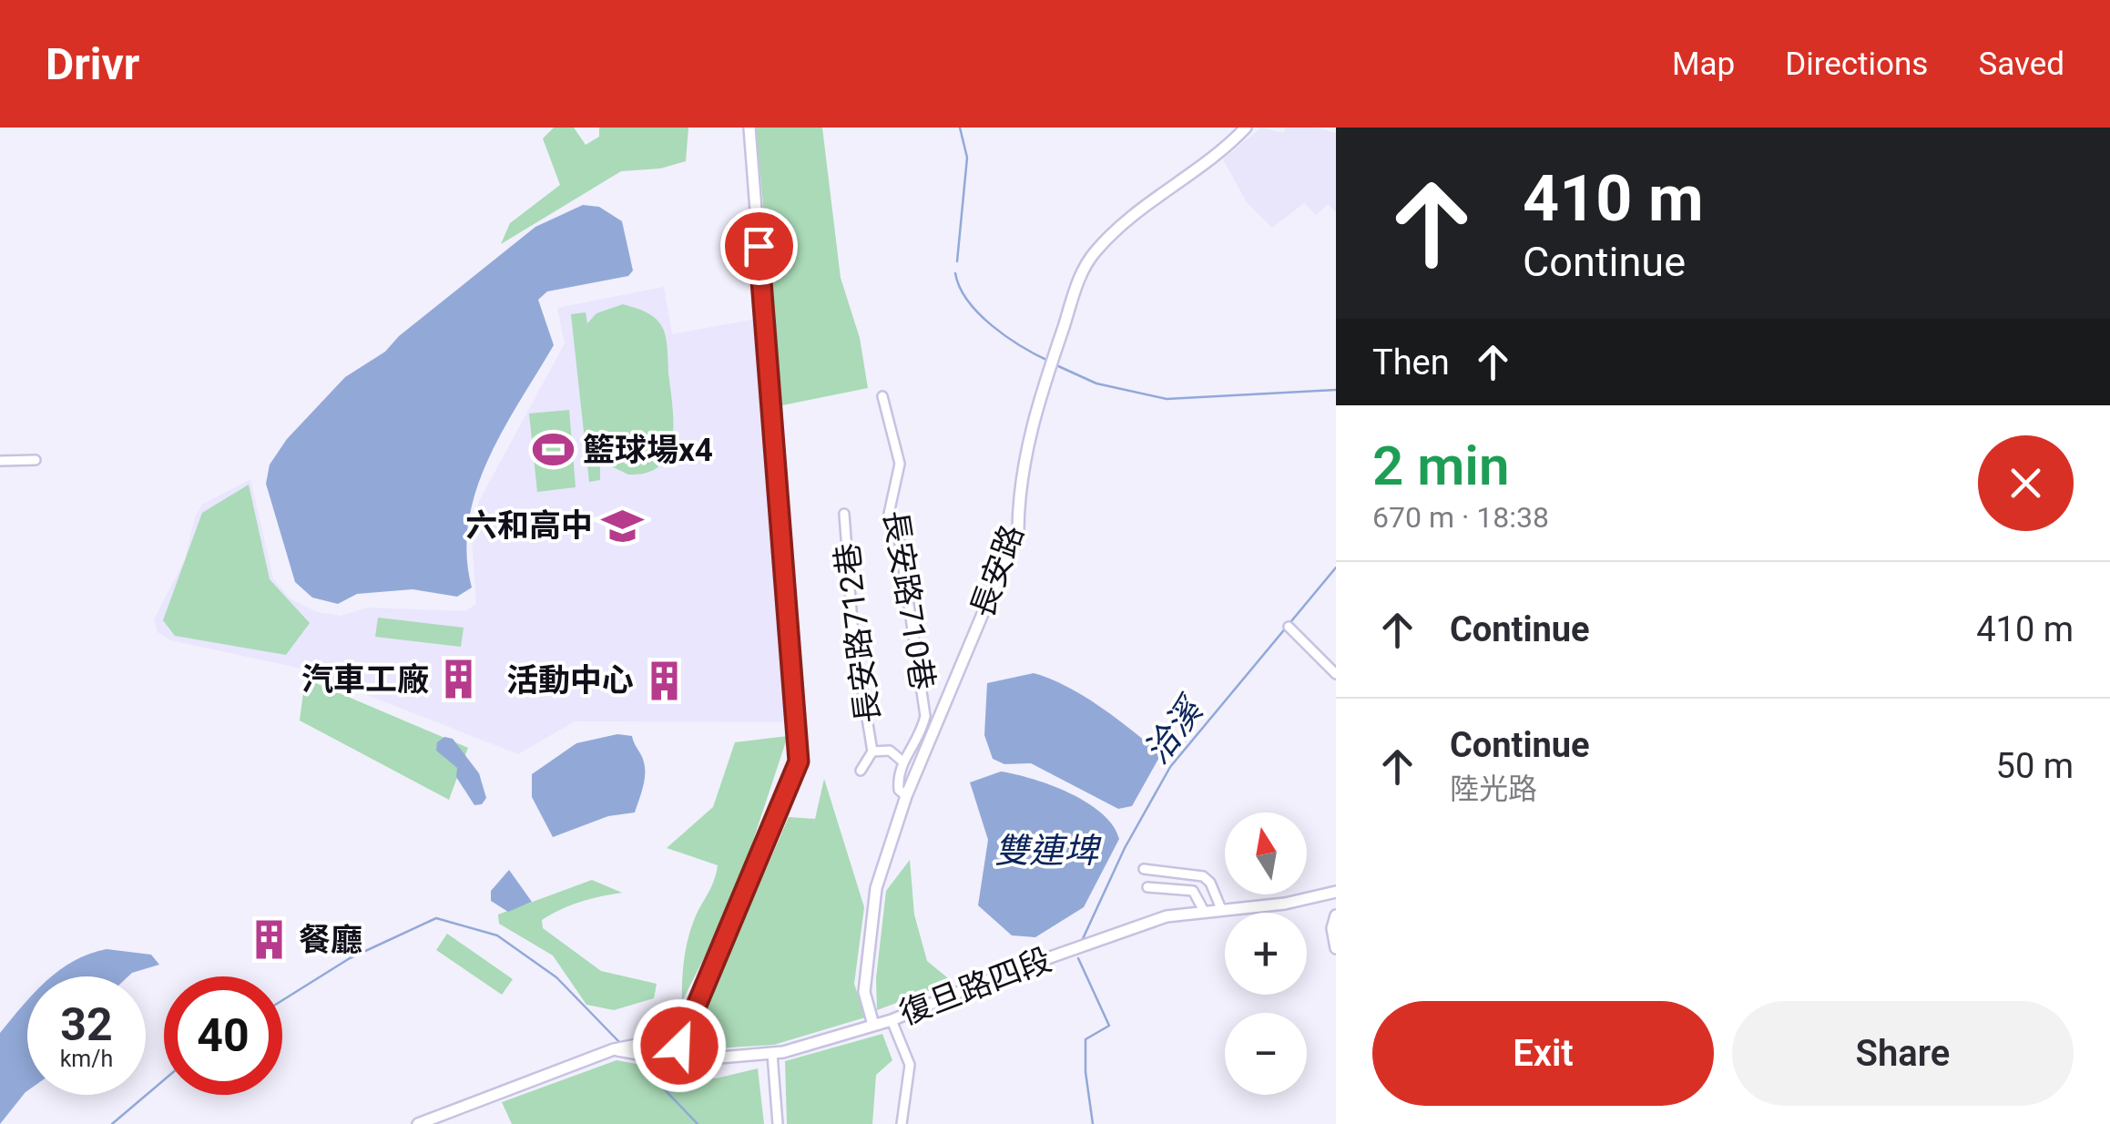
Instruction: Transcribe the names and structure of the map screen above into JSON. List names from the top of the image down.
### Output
{
  "streets": {
    "street": [
      "長安路",
      "長安路710巷",
      "長安路712巷",
      "復旦路四段"
    ]
  },
  "crossings": [
    ["長安路", "復旦路四段"]
  ],
  "water": ["洽溪", "雙連埤"],
  "places": {
    "sports": ["籃球場x4"],
    "school or university": ["六和高中"],
    "building": ["汽車工廠", "活動中心", "餐廳"]
  },
  "north": "top",
  "page": {
    "header": "Drivr",
    "nav": ["Map", "Directions", "Saved"],
    "turn": ["410 m", "Continue"],
    "then": "Then",
    "heading": ["2 min", "670 m · 18:38"],
    "list": [
      {
        "name": "Continue",
        "value": "410 m"
      },
      {
        "name": "Continue",
        "note": "陸光路",
        "value": "50 m"
      }
    ],
    "map_buttons": ["+", "−"],
    "speed": "32 km/h",
    "limit": "40",
    "buttons": ["Exit", "Share"]
  }
}
